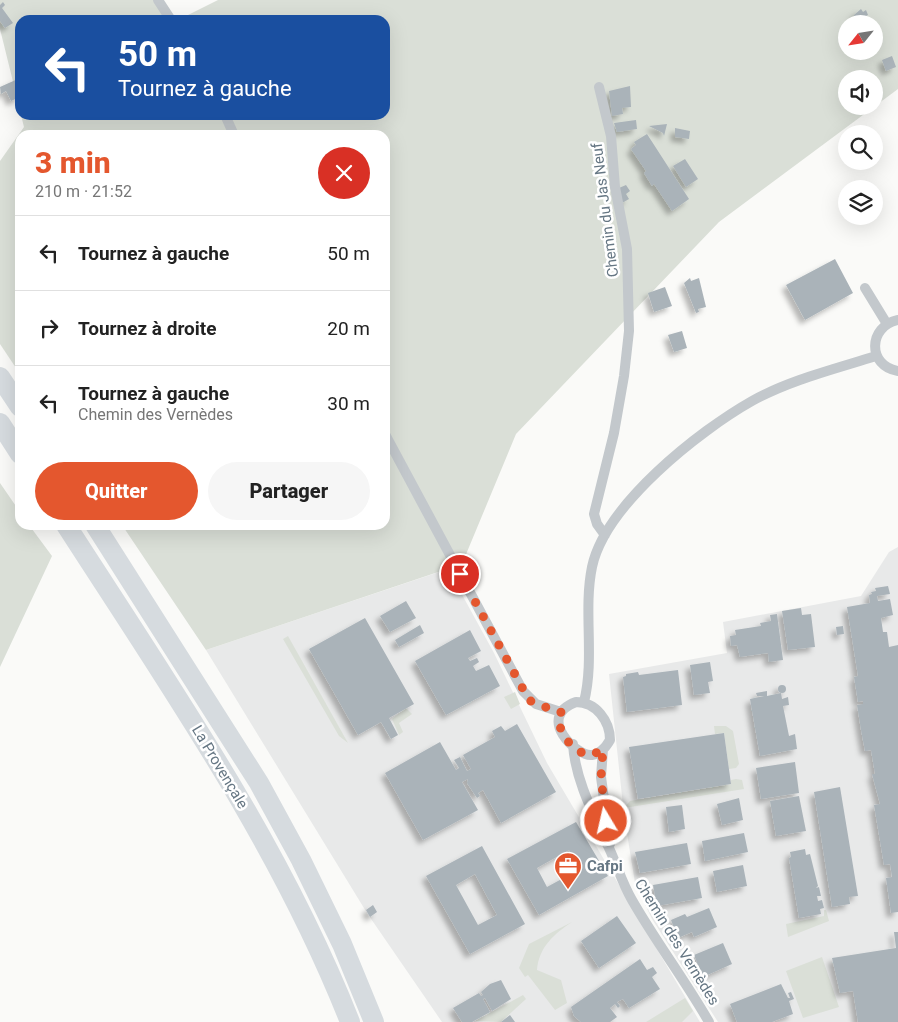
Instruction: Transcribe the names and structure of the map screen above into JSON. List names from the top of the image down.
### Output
{
  "streets": {
    "highway": ["La Provençale"],
    "street": ["Chemin du Jas Neuf", "Chemin des Vernèdes"]
  },
  "places": {
    "office": ["Cafpi"]
  },
  "north": "bottom left",
  "page": {
    "turn": ["50 m", "Tournez à gauche"],
    "heading": ["3 min", "210 m · 21:52"],
    "list": [
      {
        "name": "Tournez à gauche",
        "value": "50 m"
      },
      {
        "name": "Tournez à droite",
        "value": "20 m"
      },
      {
        "name": "Tournez à gauche",
        "note": "Chemin des Vernèdes",
        "value": "30 m"
      }
    ],
    "buttons": ["Quitter", "Partager"]
  }
}
